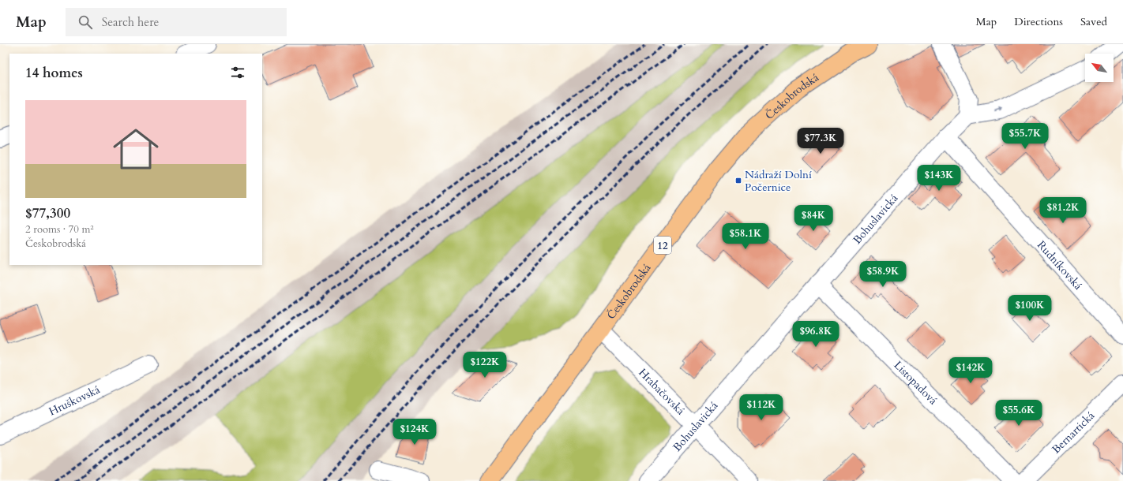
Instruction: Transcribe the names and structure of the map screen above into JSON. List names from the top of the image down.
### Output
{
  "streets": {
    "main road": ["Českobrodská", "12"],
    "street": [
      "Bohuslavická",
      "Rudníkovská",
      "Listopadová",
      "Hrabačovská",
      "Hruškovská",
      "Bernartická"
    ]
  },
  "crossings": [
    ["Českobrodská", "Hrabačovská"],
    ["Bohuslavická", "Rudníkovská"],
    ["Bohuslavická", "Listopadová"],
    ["Bohuslavická", "Hrabačovská"]
  ],
  "places": {
    "transit": ["Nádraží Dolní Počernice"]
  },
  "north": "top left",
  "page": {
    "header": "Map",
    "search": "Search here",
    "nav": ["Map", "Directions", "Saved"],
    "heading": "14 homes",
    "list": [
      {
        "name": "$77,300",
        "note": "2 rooms · 70 m² · Českobrodská"
      }
    ],
    "price": [
      "$55.7K",
      "$77.3K",
      "$143K",
      "$81.2K",
      "$84K",
      "$58.1K",
      "$58.9K",
      "$100K",
      "$96.8K",
      "$122K",
      "$142K",
      "$112K",
      "$55.6K",
      "$124K"
    ]
  }
}
